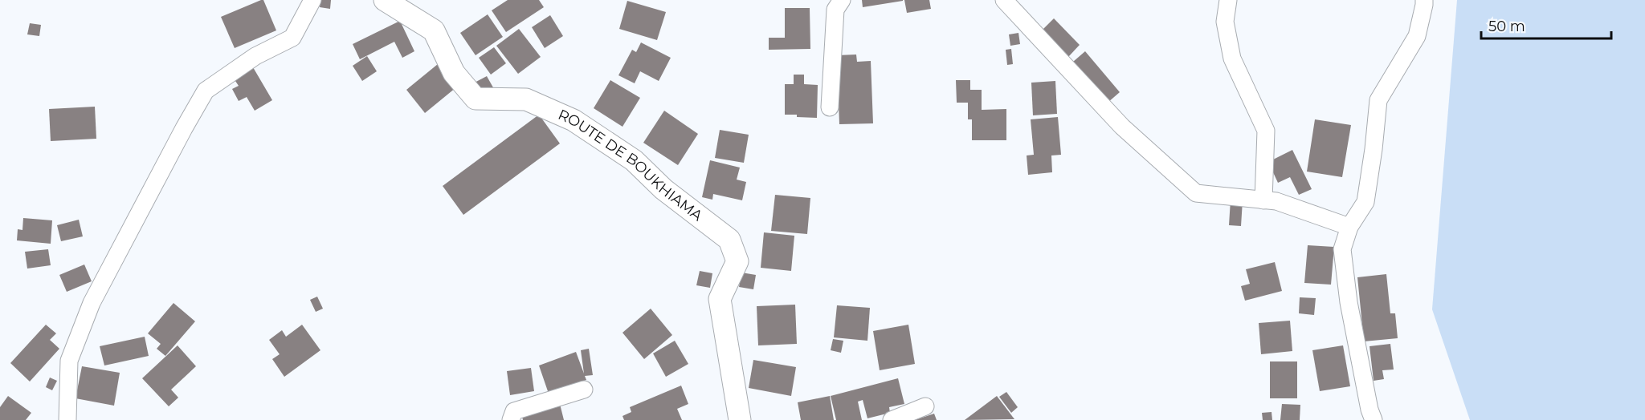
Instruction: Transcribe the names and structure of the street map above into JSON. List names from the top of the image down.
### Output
{
  "streets": {
    "street": ["ROUTE DE BOUKHIAMA"]
  },
  "scale_bar": "50 m"
}
